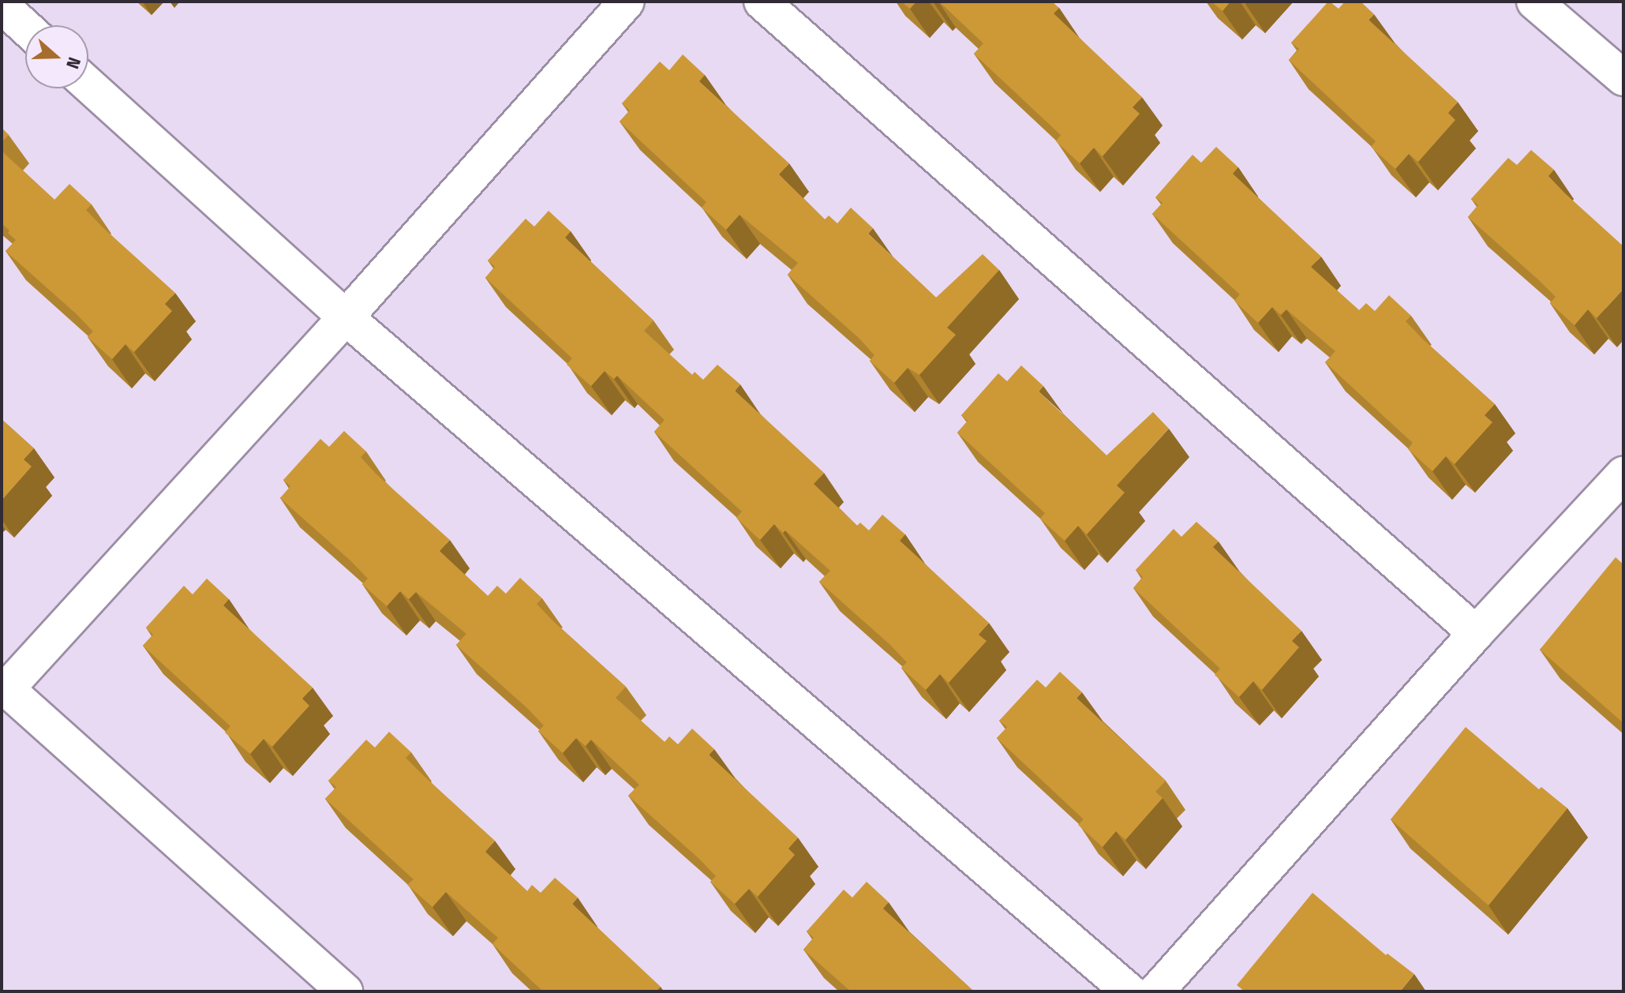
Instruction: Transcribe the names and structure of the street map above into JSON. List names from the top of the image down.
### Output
{
  "north": "right"
}
